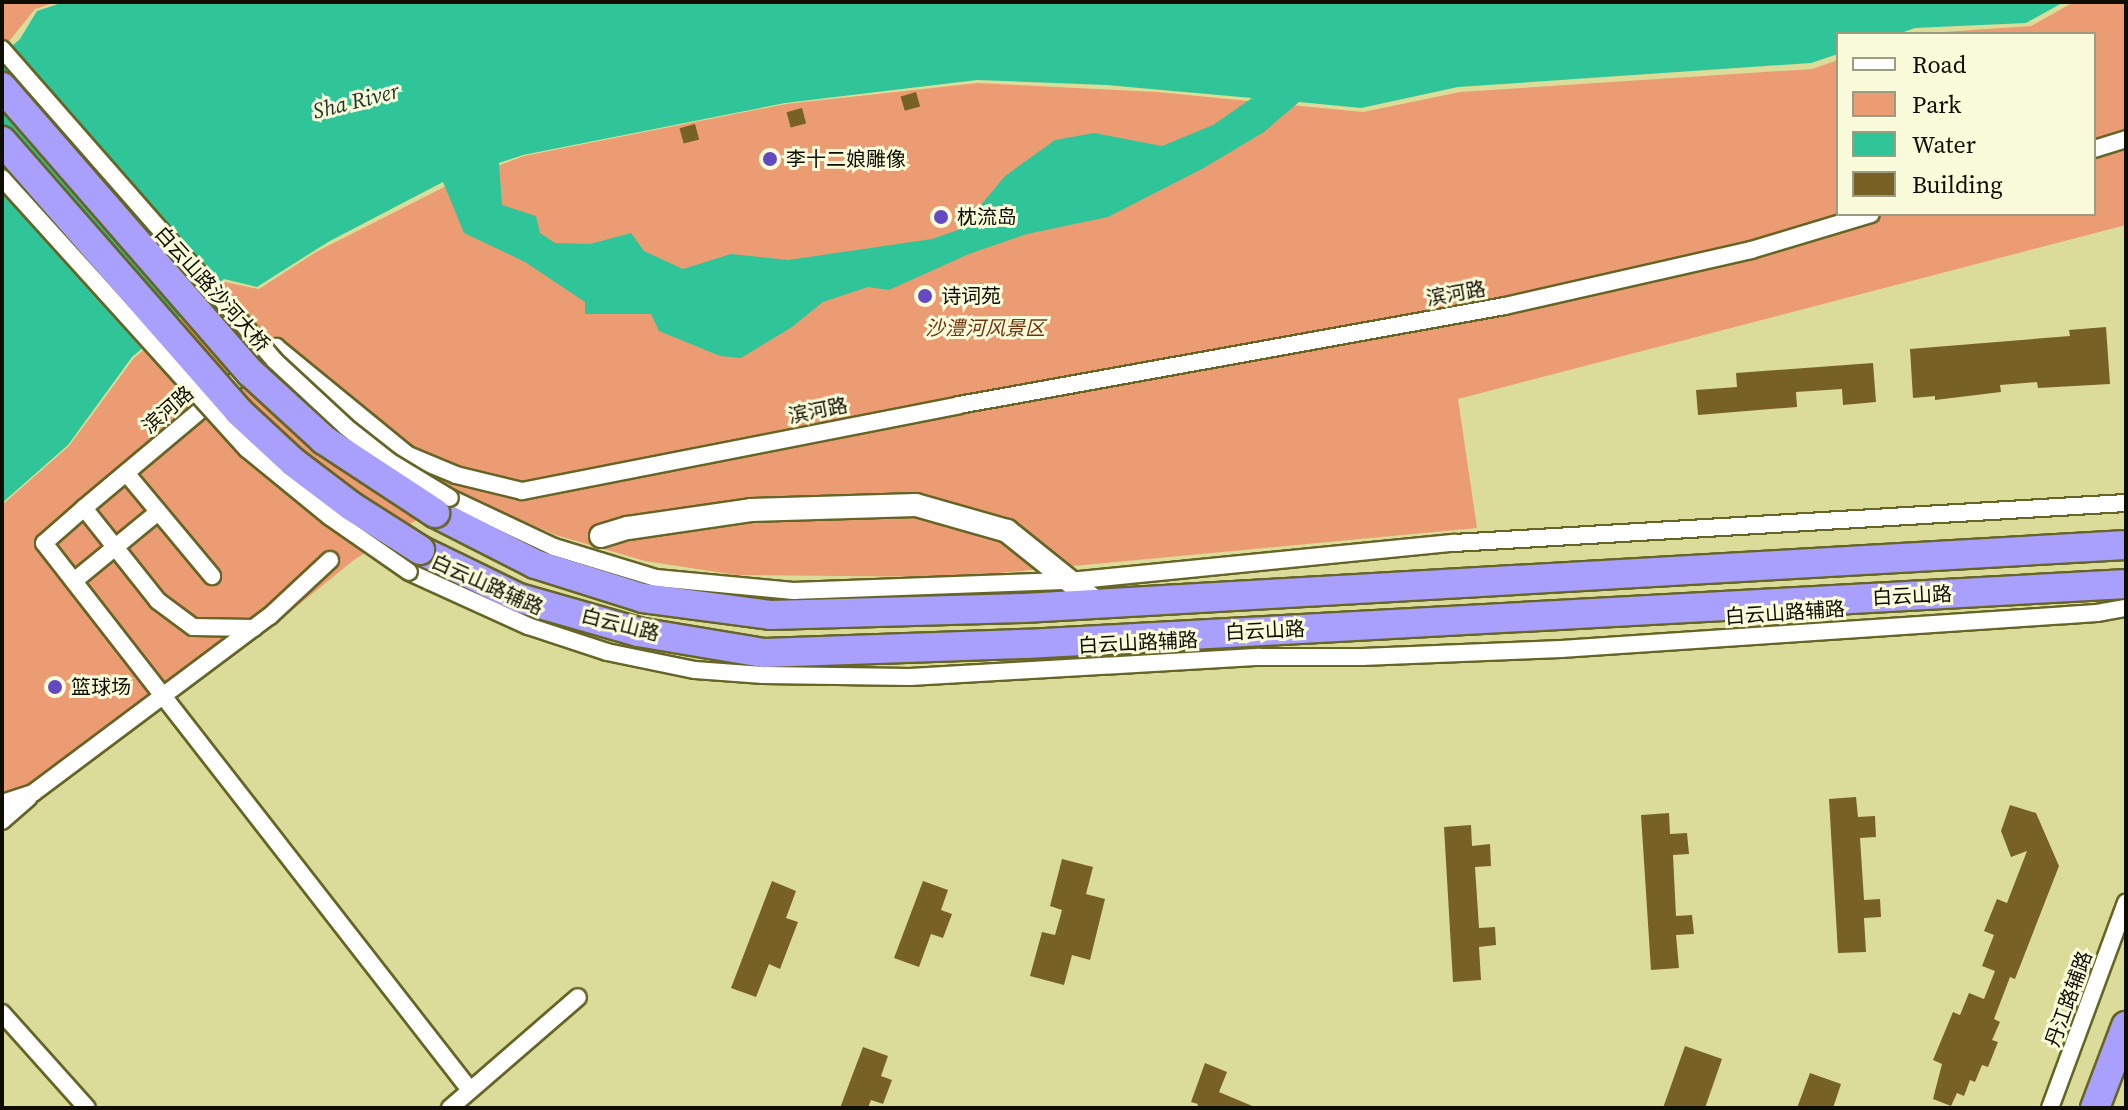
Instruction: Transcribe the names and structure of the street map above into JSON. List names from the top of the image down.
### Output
{
  "streets": {
    "highway": ["白云山路沙河大桥", "白云山路"],
    "street": ["滨河路", "白云山路辅路", "丹江路辅路"]
  },
  "crossings": [
    ["白云山路沙河大桥", "白云山路"],
    ["白云山路辅路", "白云山路"]
  ],
  "water": ["Sha River"],
  "parks": ["沙澧河风景区"],
  "places": [
    "李十二娘雕像",
    "枕流岛",
    "诗词苑",
    "篮球场"
  ],
  "legend": [
    "Road",
    "Park",
    "Water",
    "Building"
  ]
}
